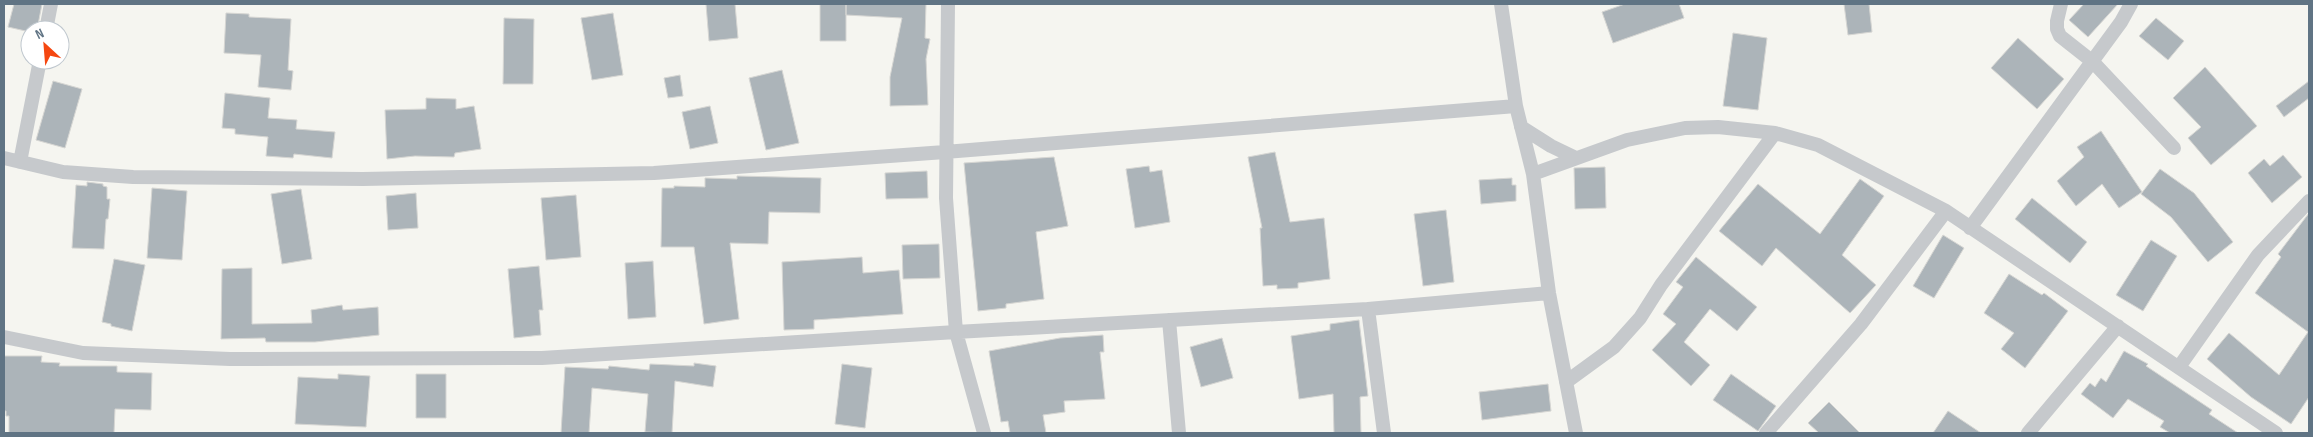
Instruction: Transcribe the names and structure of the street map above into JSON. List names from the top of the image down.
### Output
{
  "north": "top left"
}
